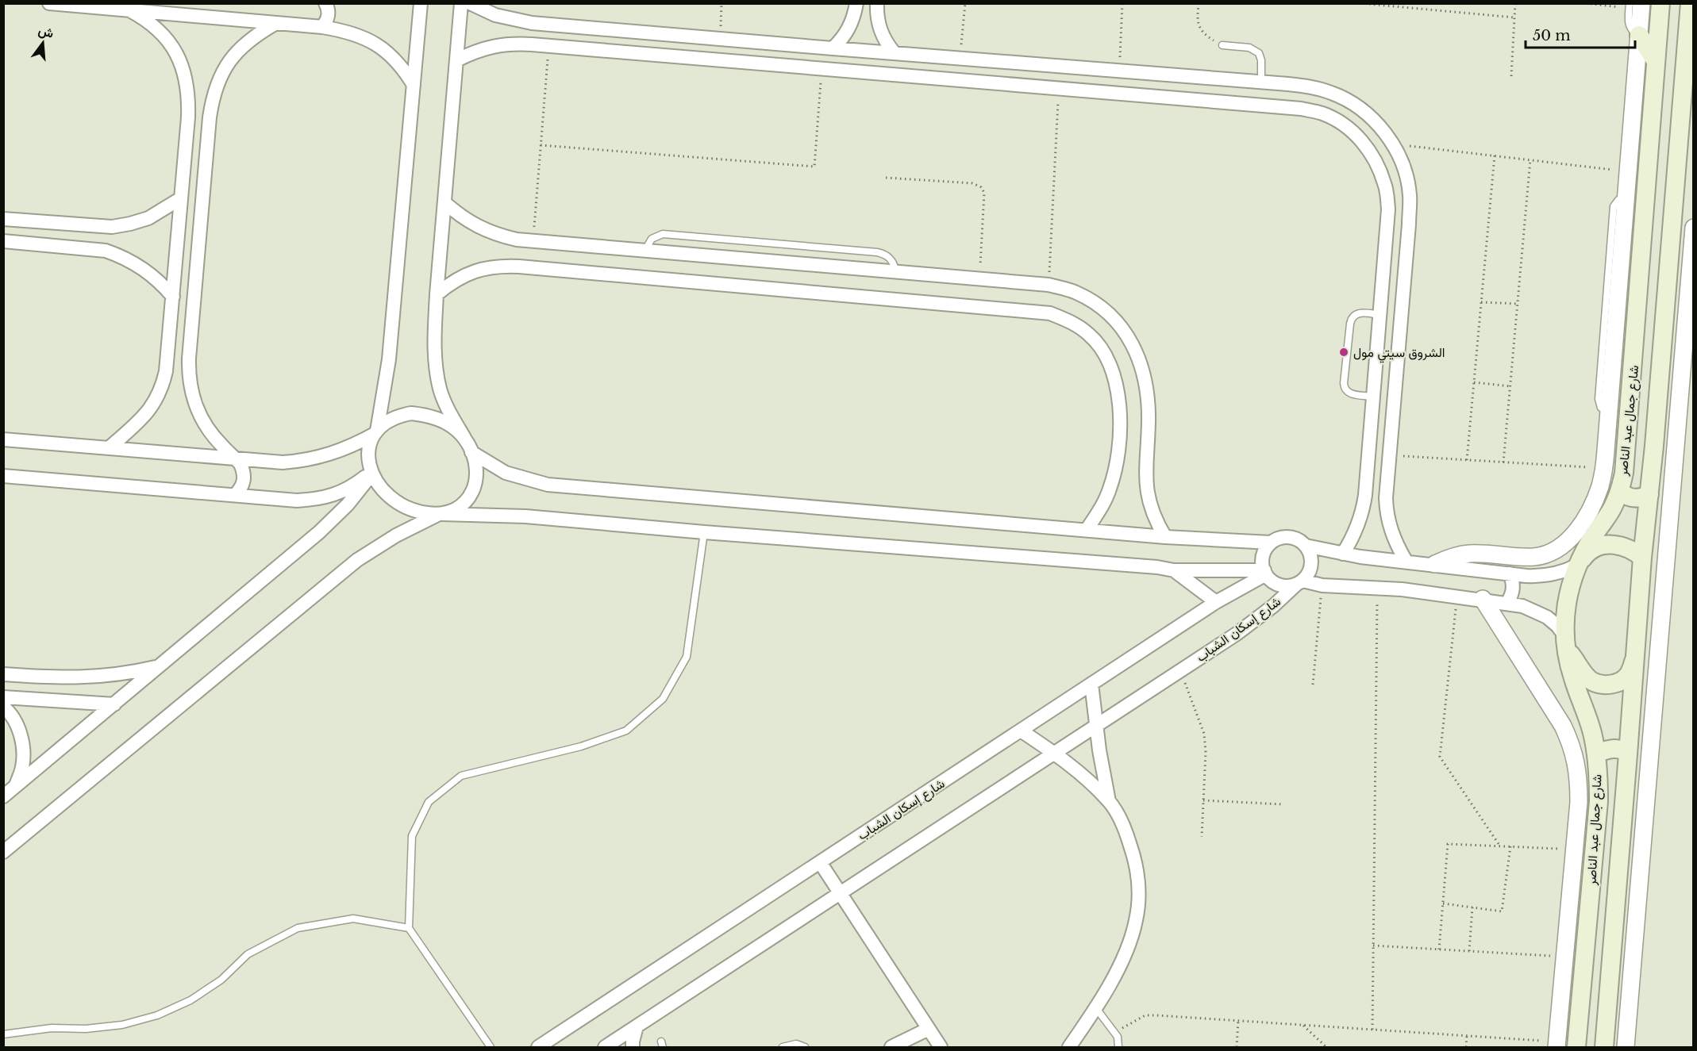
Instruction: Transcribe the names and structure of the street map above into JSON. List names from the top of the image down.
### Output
{
  "streets": {
    "main road": ["شارع جمال عبد الناصر"],
    "street": ["شارع إسكان الشباب"]
  },
  "places": ["الشروق سيتي مول"],
  "scale_bar": "50 m",
  "north": "top"
}
